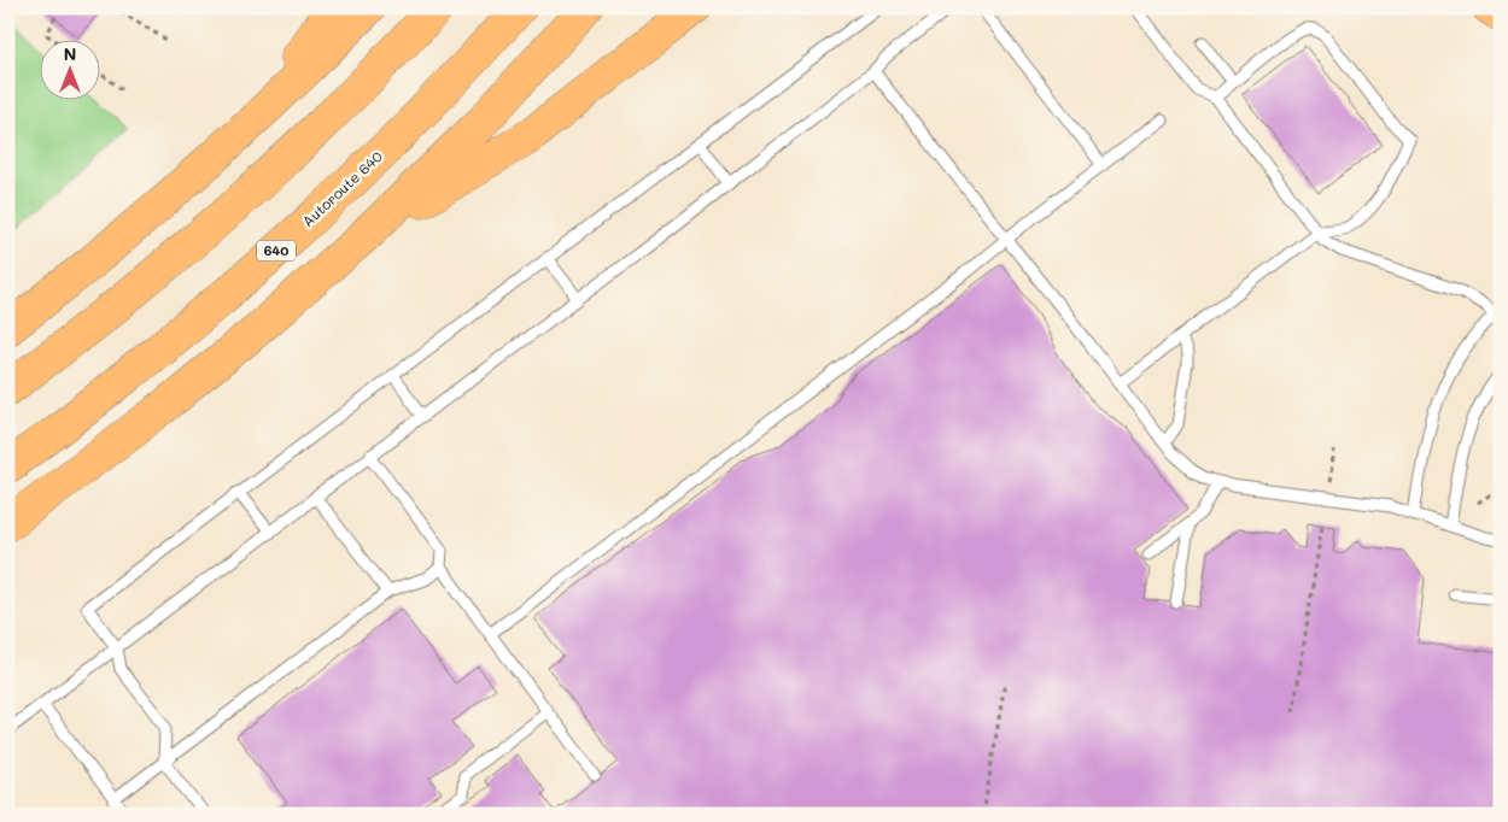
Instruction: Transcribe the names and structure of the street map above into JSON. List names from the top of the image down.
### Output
{
  "streets": {
    "main road": ["Autoroute 640", "640"]
  },
  "north": "top"
}
